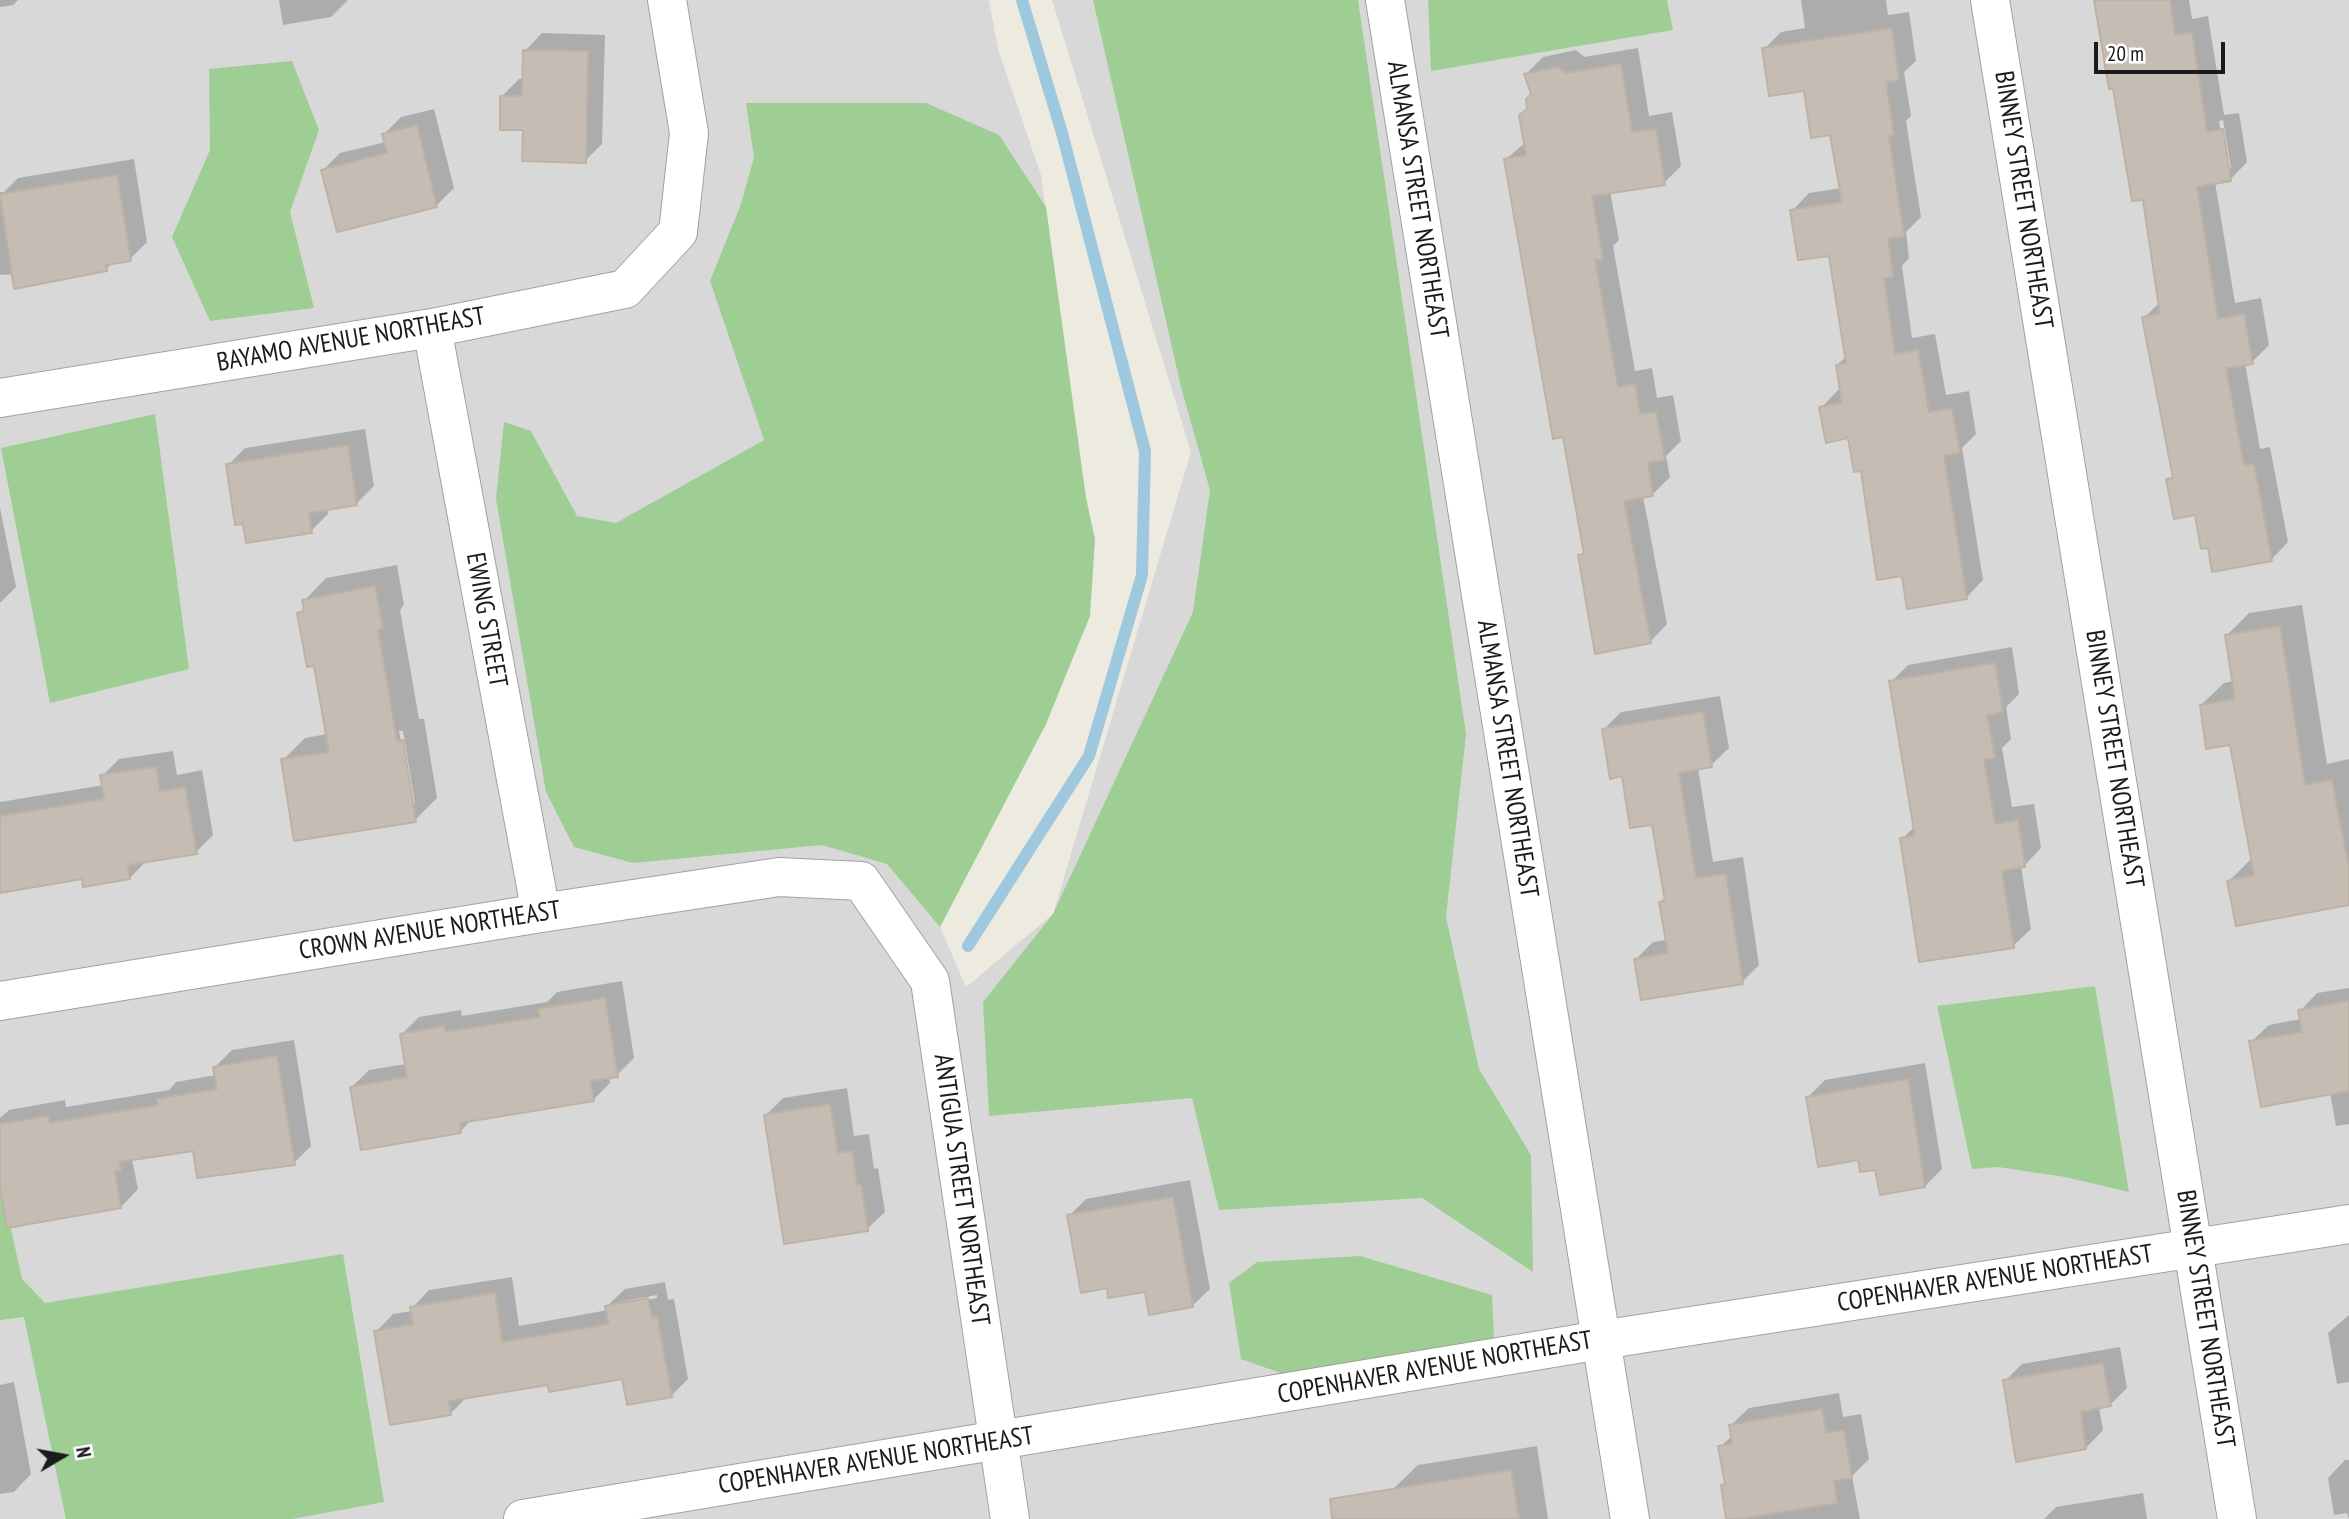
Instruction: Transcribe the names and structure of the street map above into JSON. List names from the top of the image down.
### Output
{
  "streets": {
    "street": [
      "ALMANSA STREET NORTHEAST",
      "BINNEY STREET NORTHEAST",
      "BAYAMO AVENUE NORTHEAST",
      "EWING STREET",
      "CROWN AVENUE NORTHEAST",
      "ANTIGUA STREET NORTHEAST",
      "COPENHAVER AVENUE NORTHEAST"
    ]
  },
  "crossings": [
    ["ALMANSA STREET NORTHEAST", "COPENHAVER AVENUE NORTHEAST"],
    ["BINNEY STREET NORTHEAST", "COPENHAVER AVENUE NORTHEAST"],
    ["BAYAMO AVENUE NORTHEAST", "EWING STREET"],
    ["EWING STREET", "CROWN AVENUE NORTHEAST"],
    ["CROWN AVENUE NORTHEAST", "ANTIGUA STREET NORTHEAST"],
    ["ANTIGUA STREET NORTHEAST", "COPENHAVER AVENUE NORTHEAST"]
  ],
  "scale_bar": "20 m",
  "north": "right"
}
